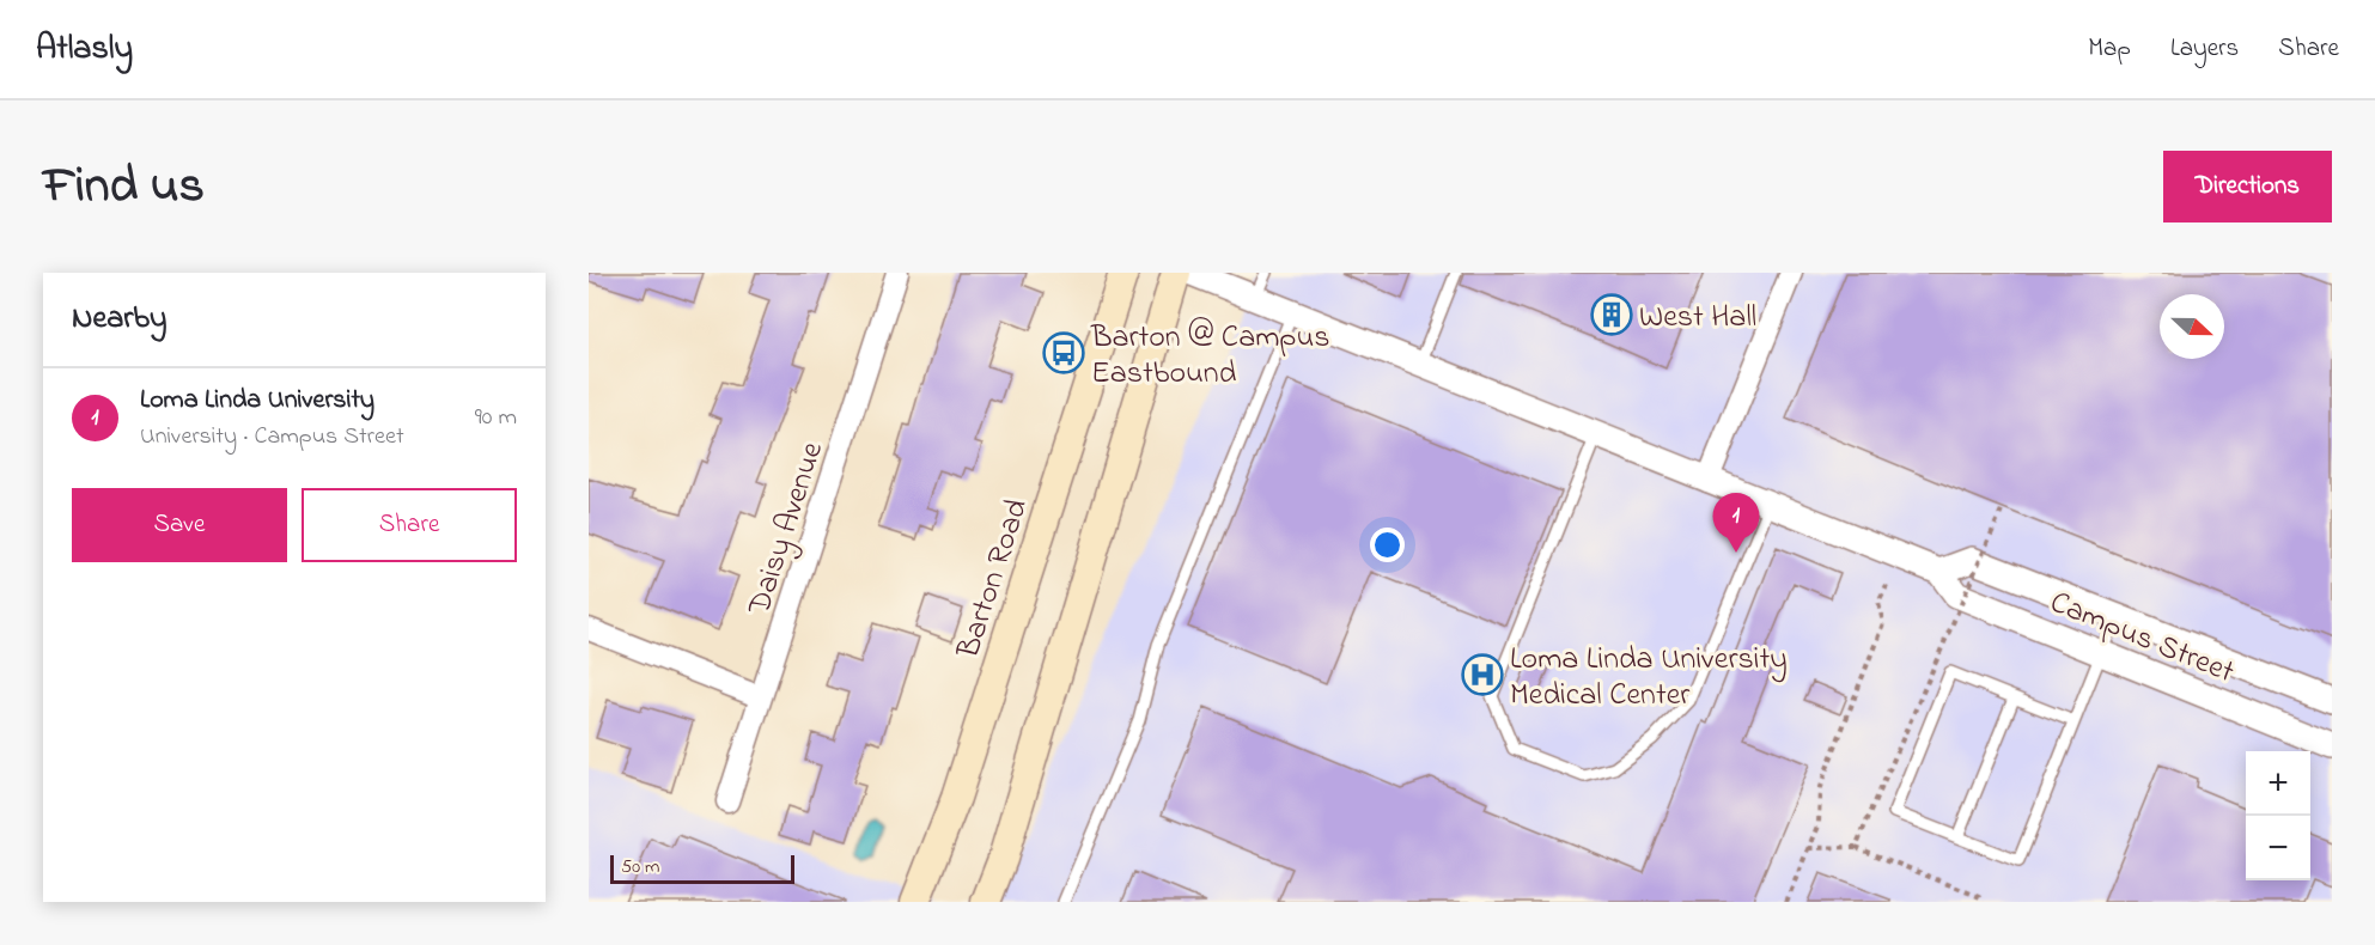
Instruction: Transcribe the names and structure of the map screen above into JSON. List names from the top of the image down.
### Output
{
  "streets": {
    "main road": ["Barton Road"],
    "street": ["Daisy Avenue", "Campus Street"]
  },
  "places": {
    "building": ["West Hall"],
    "bus stop": ["Barton @ Campus Eastbound"],
    "hospital": ["Loma Linda University Medical Center"]
  },
  "scale_bar": "50 m",
  "north": "right",
  "page": {
    "header": "Atlasly",
    "nav": ["Map", "Layers", "Share"],
    "title": "Find us",
    "buttons": [
      "Directions",
      ["Save", "Share"]
    ],
    "heading": "Nearby",
    "list": [
      {
        "mark": "1",
        "name": "Loma Linda University",
        "note": "University · Campus Street",
        "value": "90 m"
      }
    ],
    "pins": "1",
    "map_buttons": ["+", "−"],
    "scale": "50 m"
  }
}
